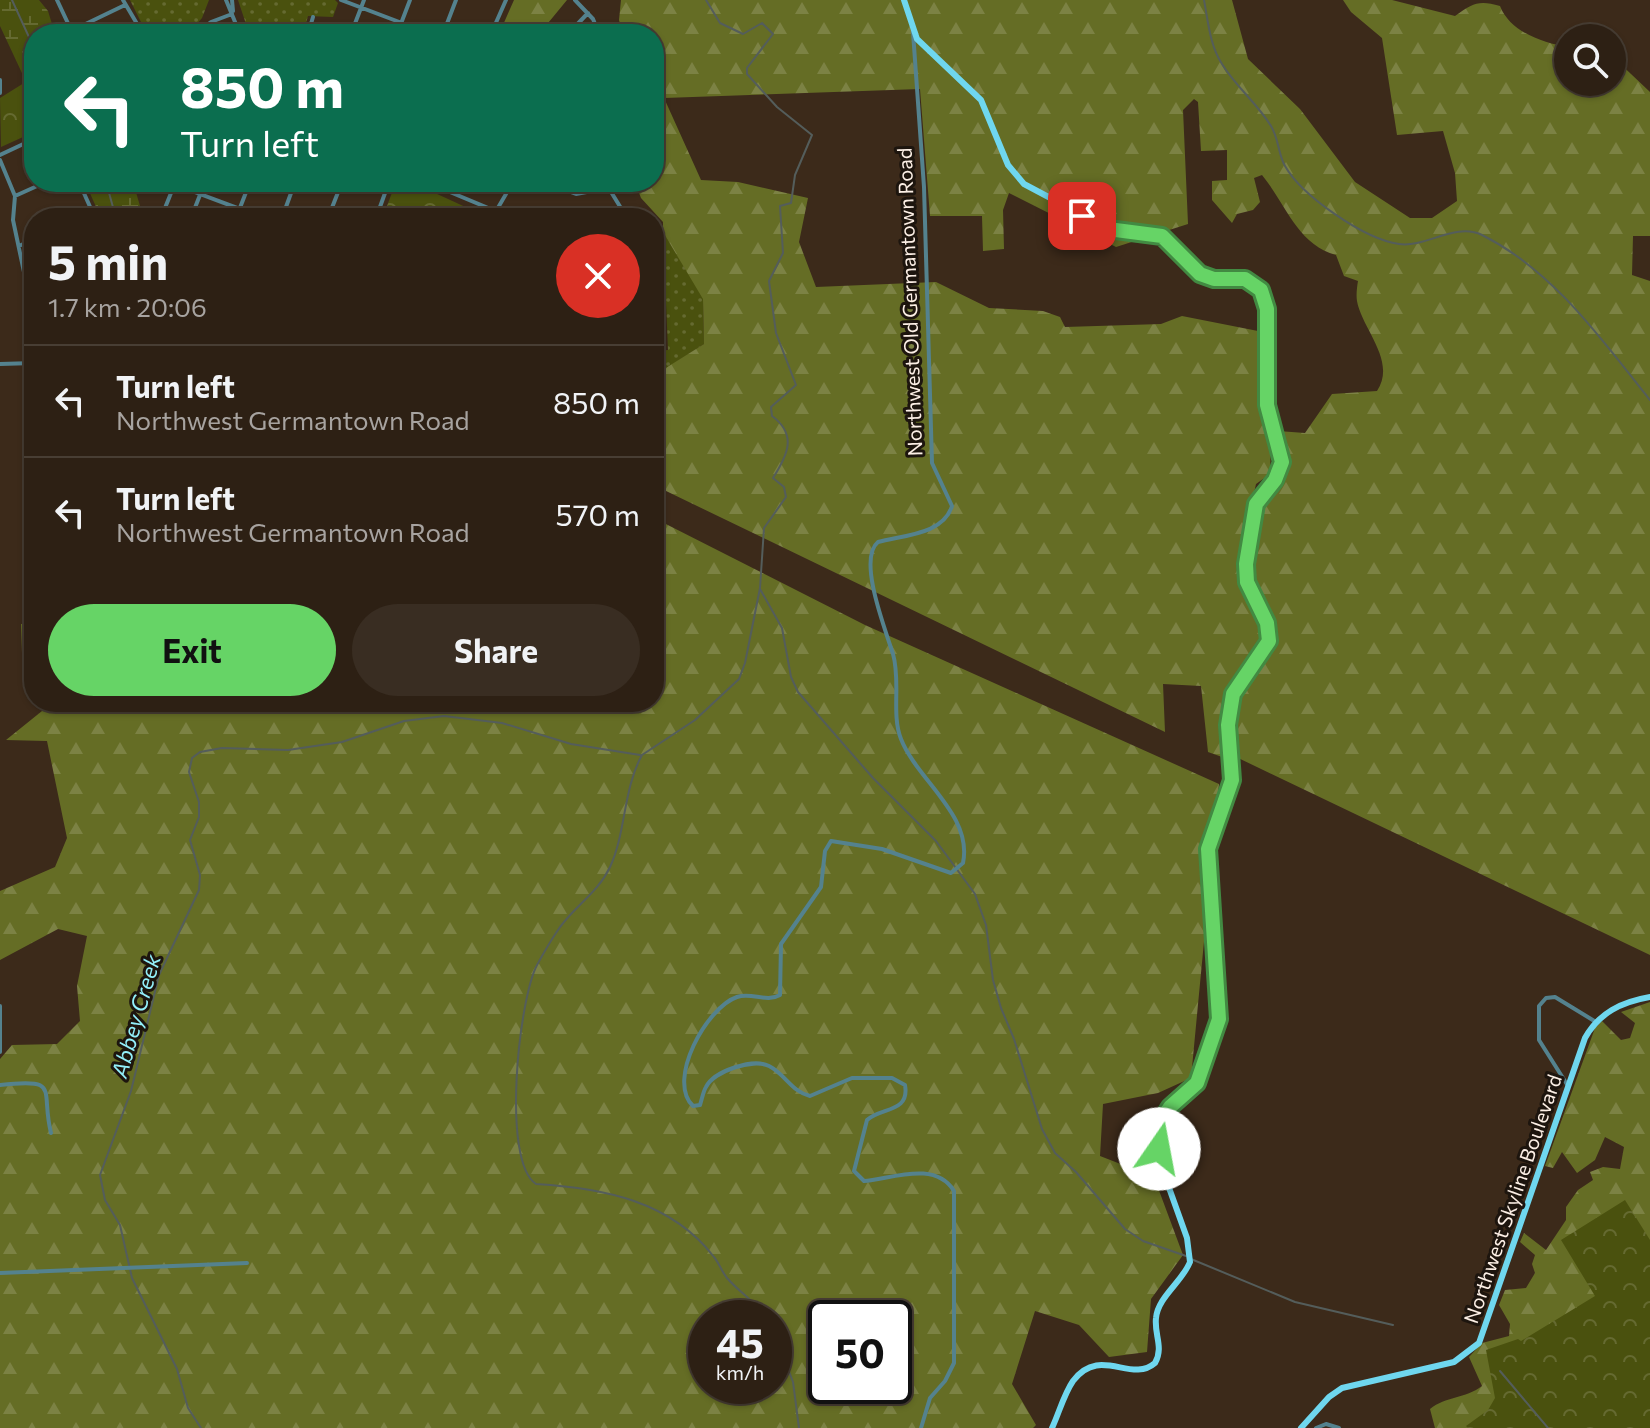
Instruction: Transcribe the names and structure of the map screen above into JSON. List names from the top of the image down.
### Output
{
  "streets": {
    "main road": ["Northwest Skyline Boulevard"],
    "street": ["Northwest Old Germantown Road"]
  },
  "water": ["Abbey Creek"],
  "page": {
    "turn": ["850 m", "Turn left"],
    "heading": ["5 min", "1.7 km · 20:06"],
    "list": [
      {
        "name": "Turn left",
        "note": "Northwest Germantown Road",
        "value": "850 m"
      },
      {
        "name": "Turn left",
        "note": "Northwest Germantown Road",
        "value": "570 m"
      }
    ],
    "buttons": ["Exit", "Share"],
    "speed": "45 km/h",
    "limit": "50"
  }
}
